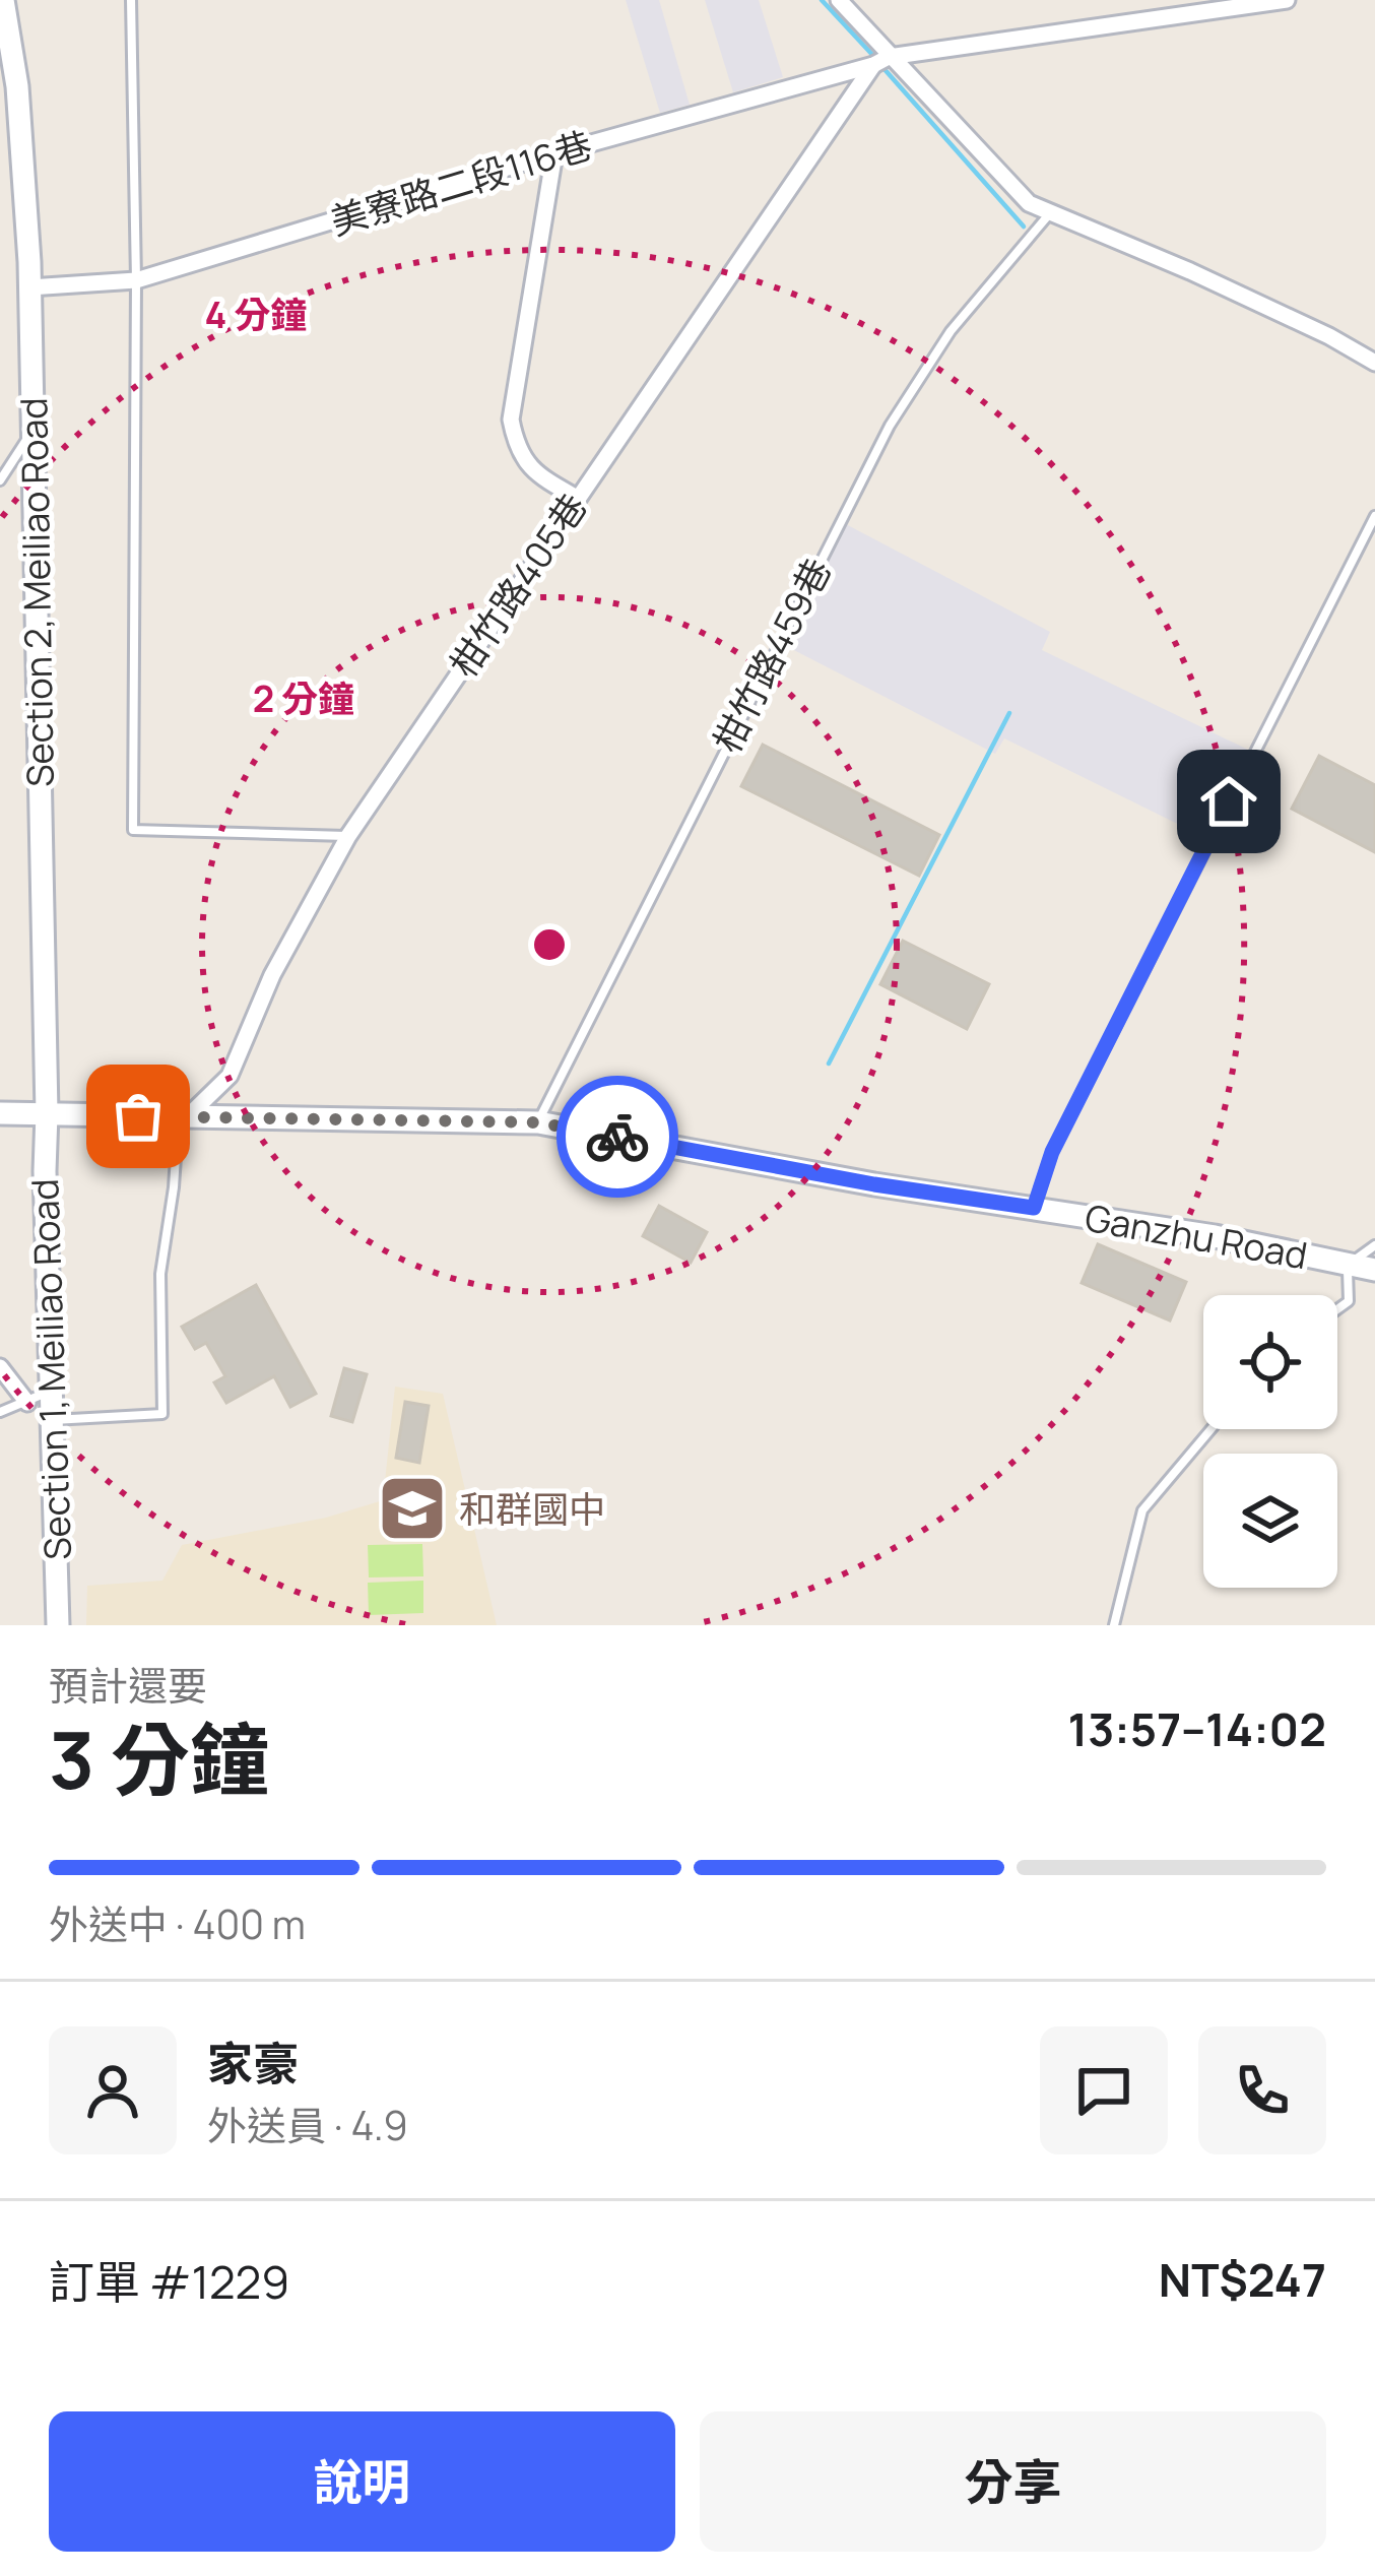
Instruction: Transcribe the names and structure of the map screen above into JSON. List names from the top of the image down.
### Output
{
  "streets": {
    "street": [
      "美寮路二段116巷",
      "柑竹路405巷",
      "Section 2, Meiliao Road",
      "Ganzhu Road",
      "Section 1, Meiliao Road"
    ],
    "lane": ["柑竹路459巷"]
  },
  "crossings": [
    ["美寮路二段116巷", "柑竹路405巷"],
    ["美寮路二段116巷", "Section 2, Meiliao Road"],
    ["柑竹路405巷", "Ganzhu Road"],
    ["Section 2, Meiliao Road", "Ganzhu Road"],
    ["Section 2, Meiliao Road", "Section 1, Meiliao Road"],
    ["柑竹路459巷", "Ganzhu Road"],
    ["Ganzhu Road", "Section 1, Meiliao Road"]
  ],
  "places": {
    "school or university": ["和群國中"]
  },
  "page": {
    "heading": ["3 分鐘", "預計還要", "13:57–14:02"],
    "panel": [
      "家豪",
      "外送員 · 4.9",
      "訂單 #1229",
      "NT$247"
    ],
    "bar": "外送中 · 400 m",
    "buttons": ["說明", "分享"]
  },
  "rings": ["4 分鐘", "2 分鐘"]
}
